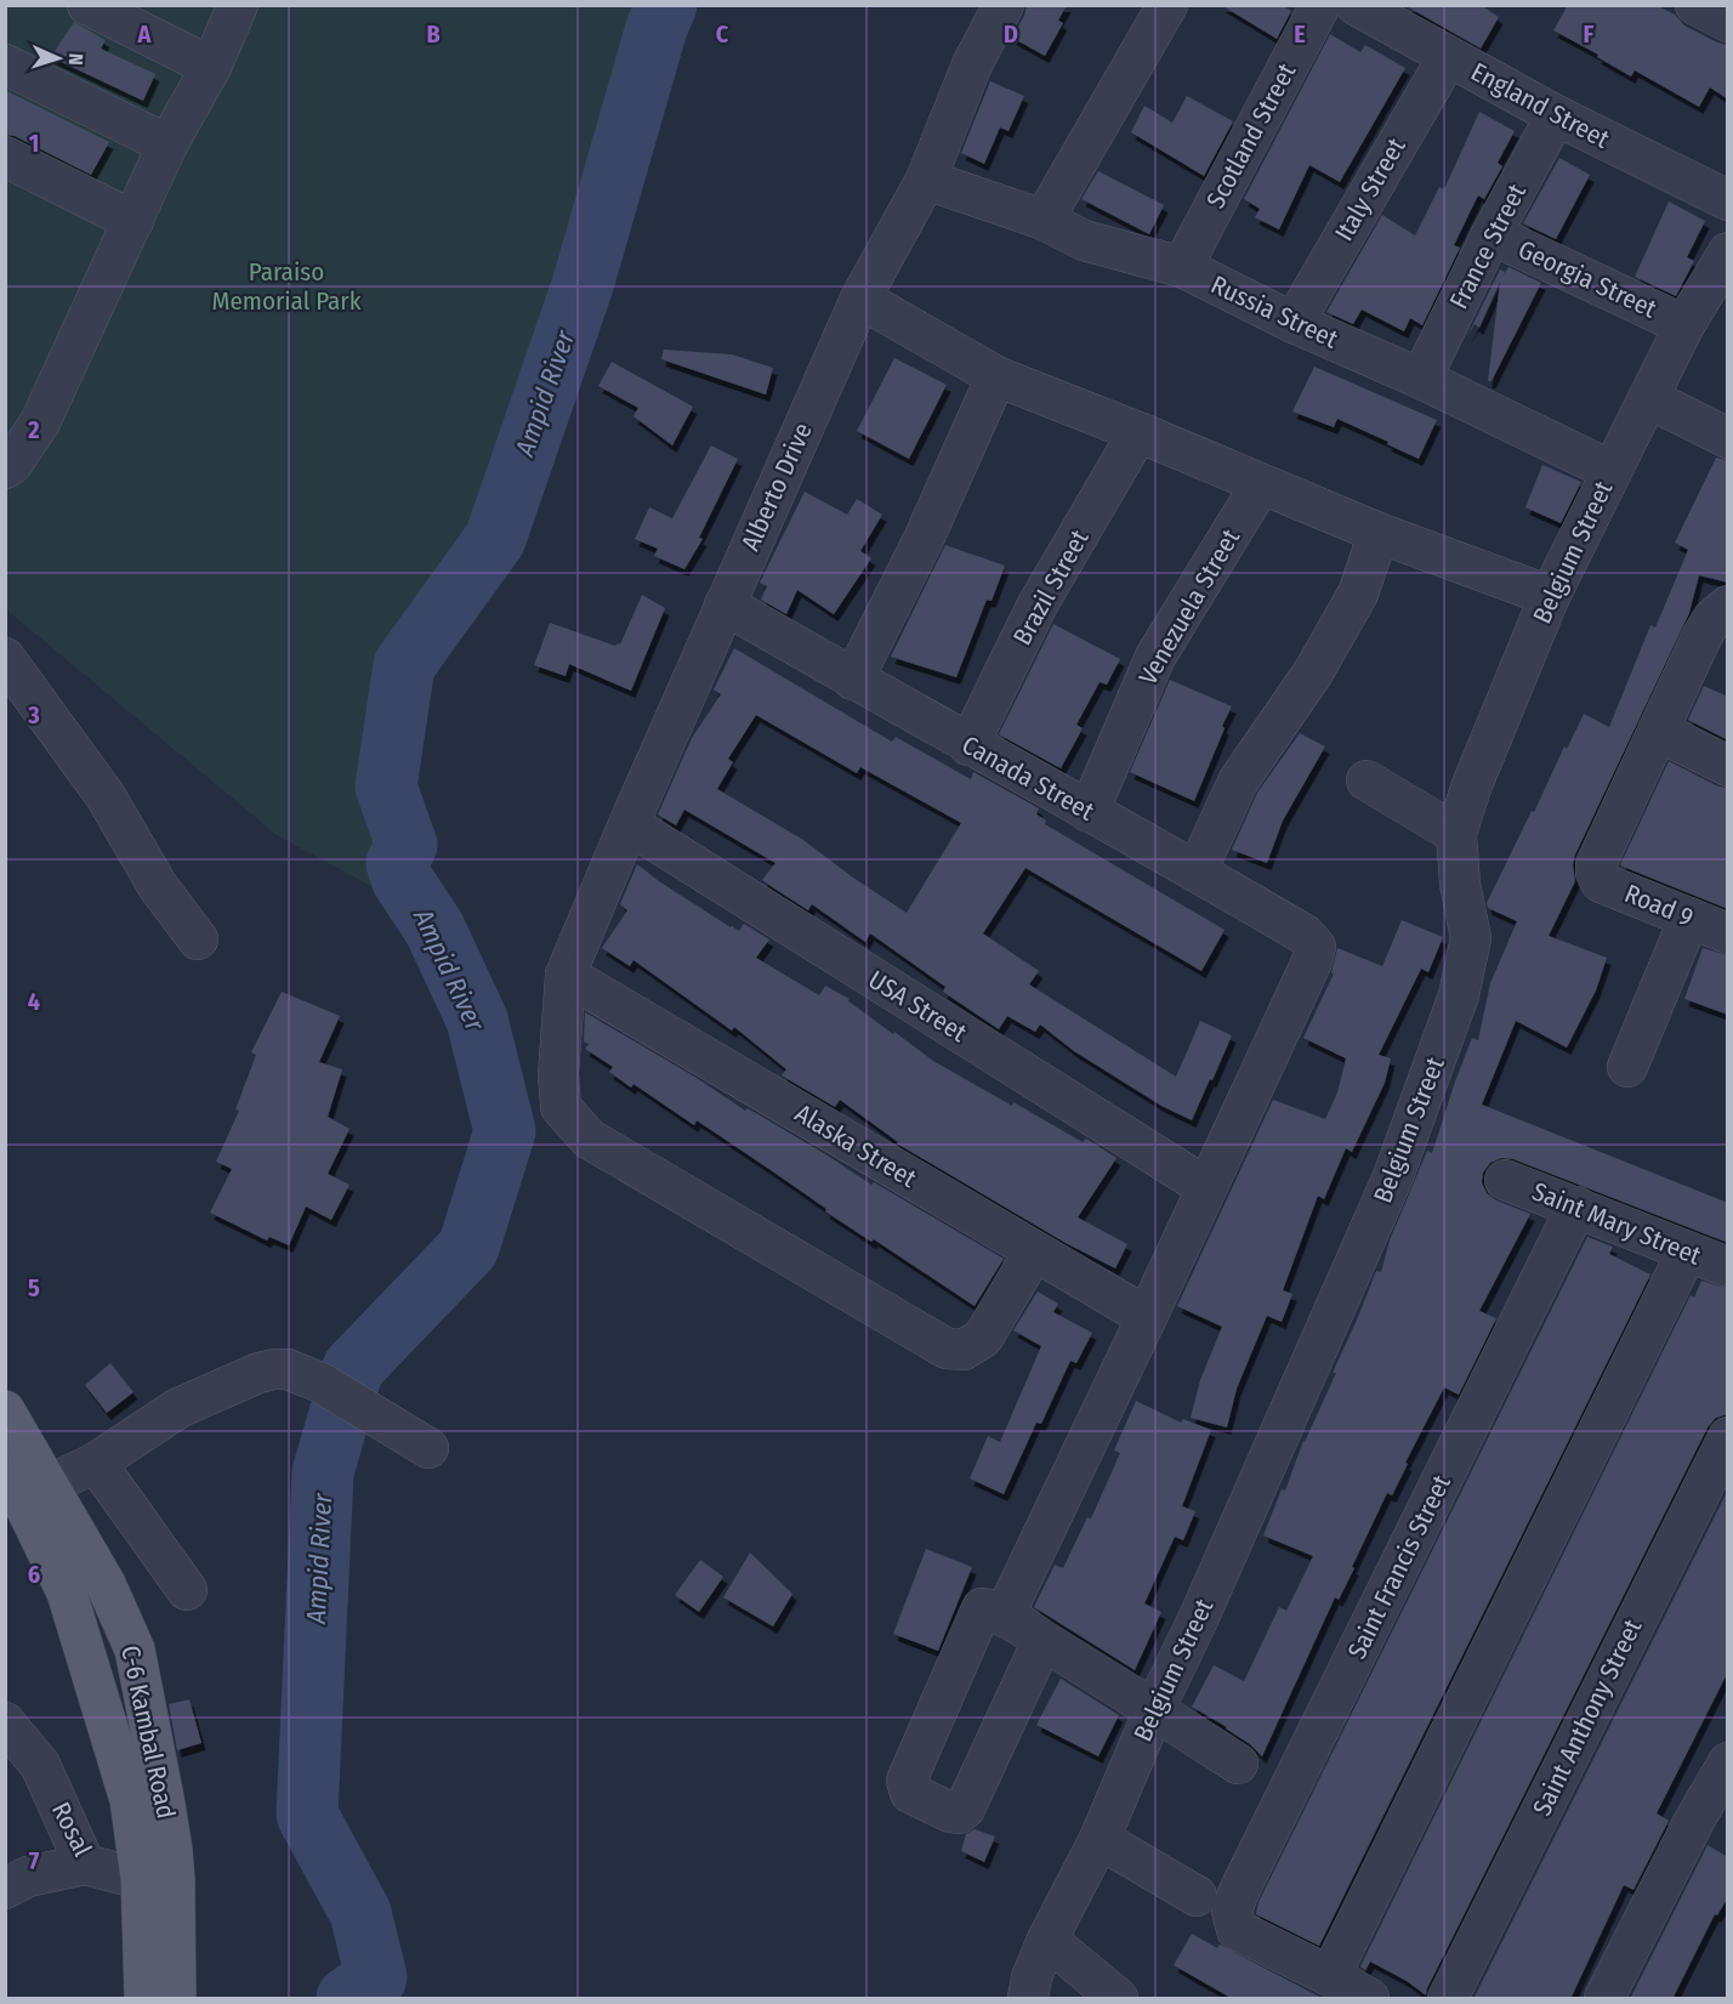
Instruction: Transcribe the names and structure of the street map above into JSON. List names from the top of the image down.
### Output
{
  "streets": {
    "main road": ["C-6 Kambal Road"],
    "street": [
      "England Street",
      "Scotland Street",
      "Italy Street",
      "France Street",
      "Georgia Street",
      "Russia Street",
      "Alberto Drive",
      "Belgium Street",
      "Brazil Street",
      "Venezuela Street",
      "Canada Street",
      "Road 9",
      "USA Street",
      "Alaska Street",
      "Saint Mary Street",
      "Saint Francis Street",
      "Saint Anthony Street",
      "Rosal"
    ]
  },
  "crossings": [
    ["England Street", "Italy Street"],
    ["England Street", "France Street"],
    ["Scotland Street", "Russia Street"],
    ["Italy Street", "Russia Street"],
    ["France Street", "Georgia Street"],
    ["France Street", "Russia Street"],
    ["Georgia Street", "Belgium Street"],
    ["Russia Street", "Alberto Drive"],
    ["Russia Street", "Belgium Street"],
    ["Alberto Drive", "Canada Street"],
    ["Alberto Drive", "USA Street"],
    ["Alberto Drive", "Alaska Street"],
    ["Brazil Street", "Canada Street"],
    ["Venezuela Street", "Canada Street"],
    ["Canada Street", "USA Street"],
    ["Saint Mary Street", "Saint Francis Street"],
    ["C-6 Kambal Road", "Rosal"]
  ],
  "water": ["Ampid River"],
  "parks": ["Paraiso Memorial Park"],
  "north": "right",
  "grid": {
    "columns": [
      "A",
      "B",
      "C",
      "D",
      "E",
      "F"
    ],
    "rows": [
      "1",
      "2",
      "3",
      "4",
      "5",
      "6",
      "7"
    ]
  }
}
